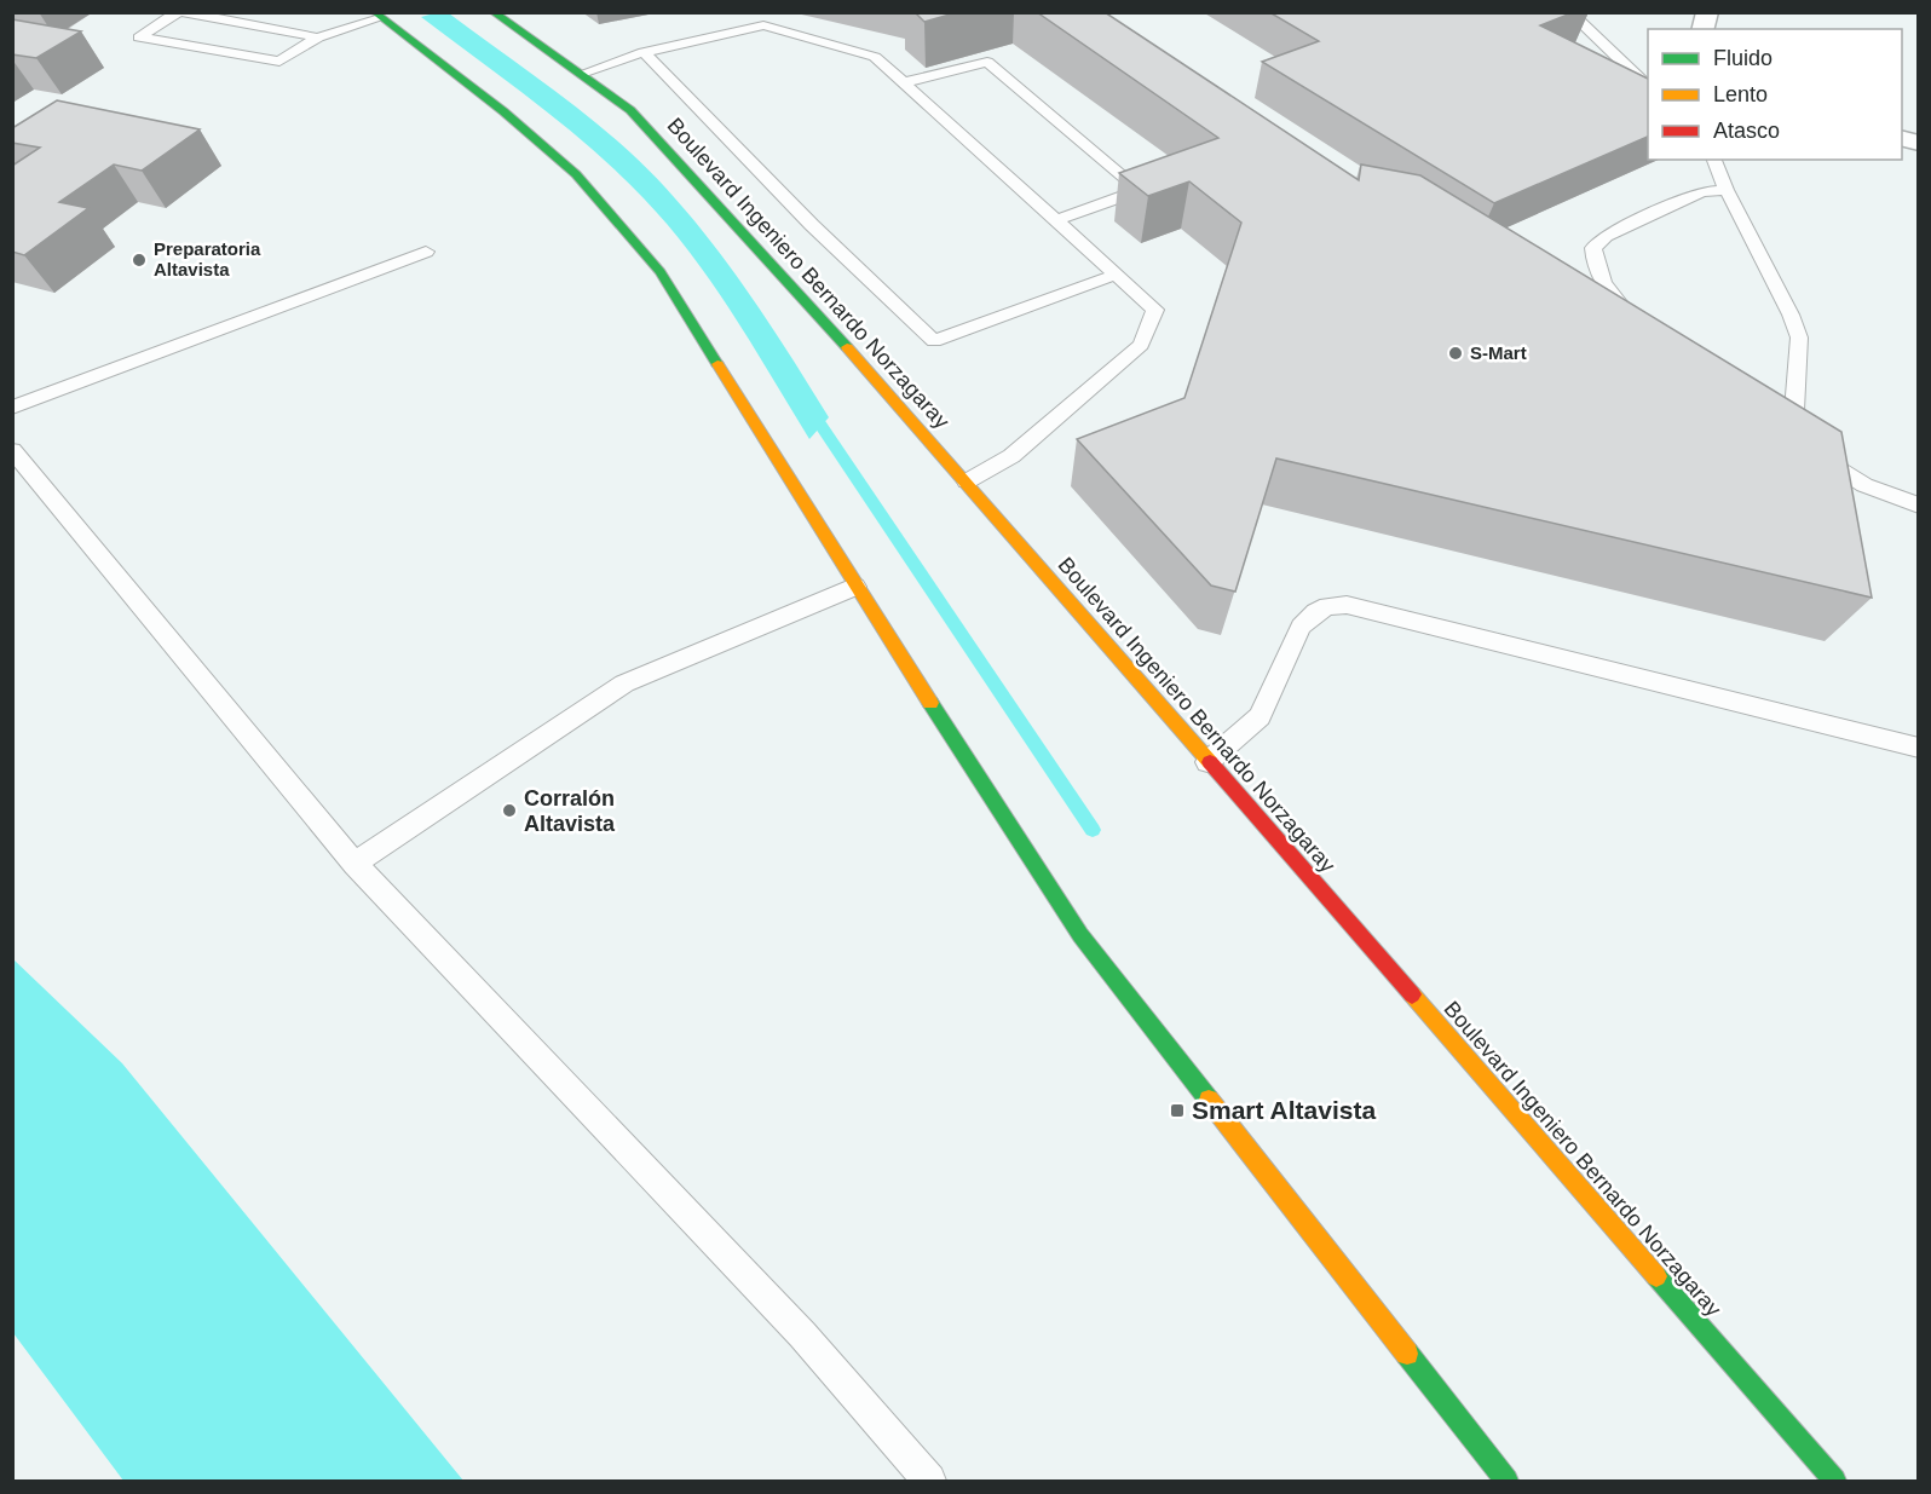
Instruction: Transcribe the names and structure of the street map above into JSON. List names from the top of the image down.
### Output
{
  "streets": {
    "highway": ["Boulevard Ingeniero Bernardo Norzagaray"]
  },
  "places": {
    "other": ["Preparatoria Altavista", "S-Mart", "Corralón Altavista"],
    "transit": ["Smart Altavista"]
  },
  "legend": ["Fluido", "Lento", "Atasco"]
}
